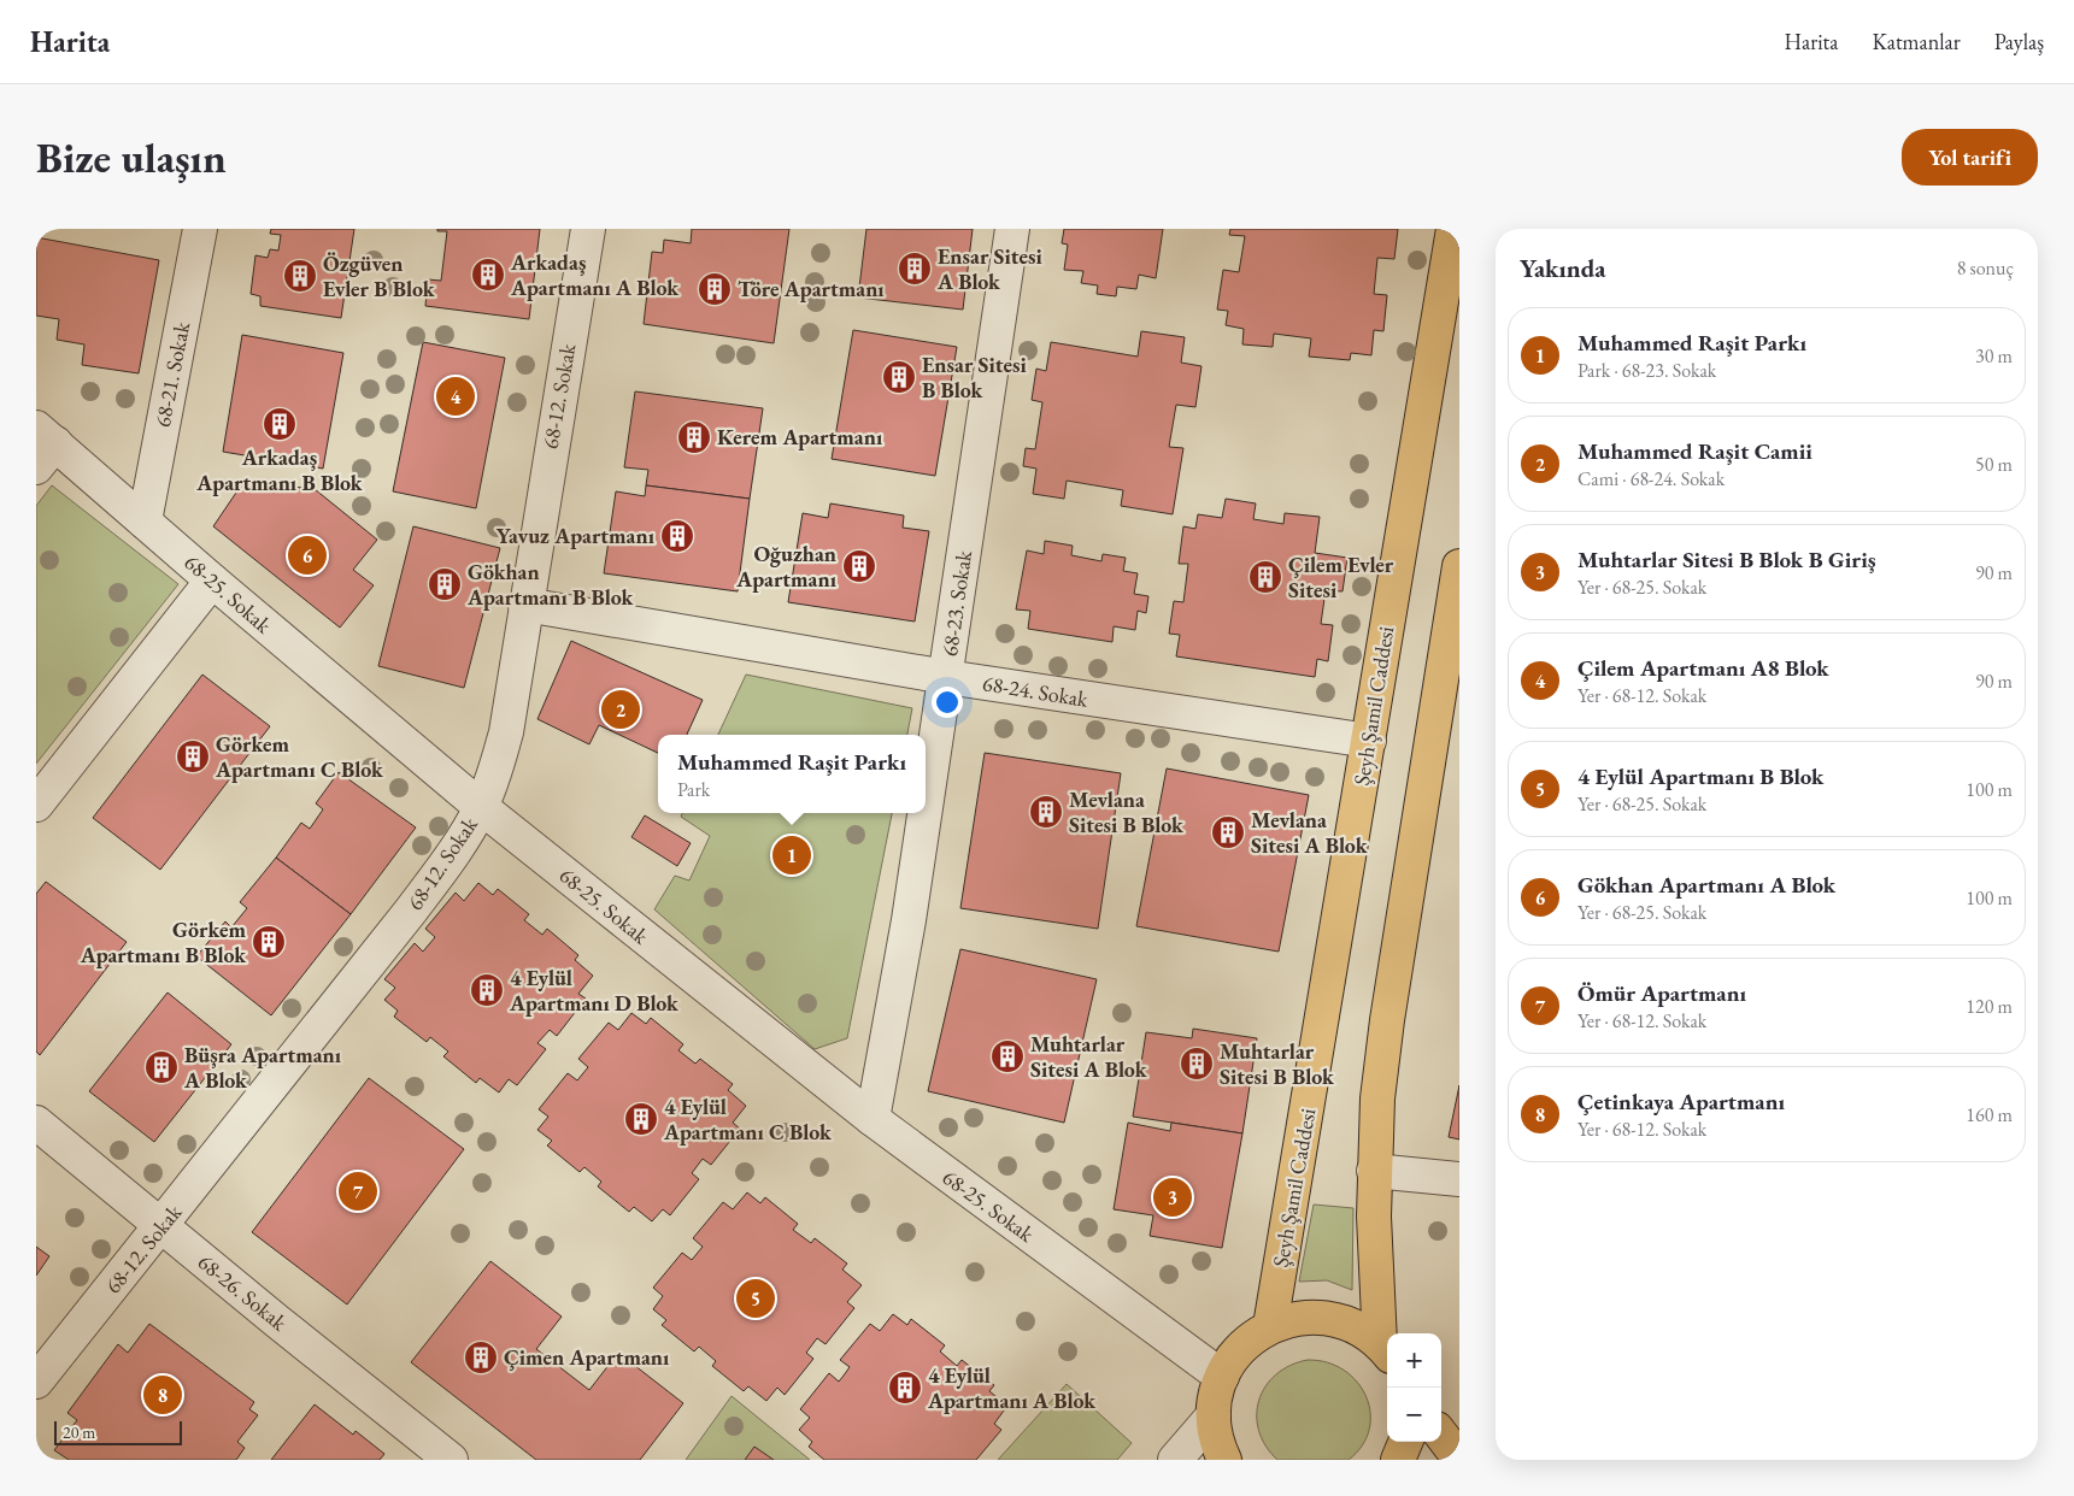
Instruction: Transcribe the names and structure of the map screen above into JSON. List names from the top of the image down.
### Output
{
  "streets": {
    "main road": ["Şeyh Şamil Caddesi"],
    "street": [
      "68-21. Sokak",
      "68-12. Sokak",
      "68-25. Sokak",
      "68-23. Sokak",
      "68-24. Sokak",
      "68-26. Sokak"
    ]
  },
  "crossings": [
    ["68-21. Sokak", "68-25. Sokak"],
    ["68-12. Sokak", "68-25. Sokak"],
    ["68-12. Sokak", "68-24. Sokak"],
    ["68-12. Sokak", "68-26. Sokak"],
    ["68-25. Sokak", "68-23. Sokak"],
    ["68-23. Sokak", "68-24. Sokak"],
    ["68-24. Sokak", "Şeyh Şamil Caddesi"]
  ],
  "places": {
    "building": [
      "Ensar Sitesi A Blok",
      "Arkadaş Apartmanı A Blok",
      "Özgüven Evler B Blok",
      "Töre Apartmanı",
      "Ensar Sitesi B Blok",
      "Arkadaş Apartmanı B Blok",
      "Kerem Apartmanı",
      "Yavuz Apartmanı",
      "Oğuzhan Apartmanı",
      "Çilem Evler Sitesi",
      "Gökhan Apartmanı B Blok",
      "Görkem Apartmanı C Blok",
      "Mevlana Sitesi B Blok",
      "Mevlana Sitesi A Blok",
      "Görkem Apartmanı B Blok",
      "4 Eylül Apartmanı D Blok",
      "Muhtarlar Sitesi A Blok",
      "Muhtarlar Sitesi B Blok",
      "Büşra Apartmanı A Blok",
      "4 Eylül Apartmanı C Blok",
      "Çimen Apartmanı",
      "4 Eylül Apartmanı A Blok"
    ]
  },
  "scale_bar": "20 m",
  "page": {
    "header": "Harita",
    "nav": ["Harita", "Katmanlar", "Paylaş"],
    "buttons": "Yol tarifi",
    "title": "Bize ulaşın",
    "heading": ["Yakında", "8 sonuç"],
    "list": [
      {
        "mark": "1",
        "name": "Muhammed Raşit Parkı",
        "note": "Park · 68-23. Sokak",
        "value": "30 m"
      },
      {
        "mark": "2",
        "name": "Muhammed Raşit Camii",
        "note": "Cami · 68-24. Sokak",
        "value": "50 m"
      },
      {
        "mark": "3",
        "name": "Muhtarlar Sitesi B Blok B Giriş",
        "note": "Yer · 68-25. Sokak",
        "value": "90 m"
      },
      {
        "mark": "4",
        "name": "Çilem Apartmanı A8 Blok",
        "note": "Yer · 68-12. Sokak",
        "value": "90 m"
      },
      {
        "mark": "5",
        "name": "4 Eylül Apartmanı B Blok",
        "note": "Yer · 68-25. Sokak",
        "value": "100 m"
      },
      {
        "mark": "6",
        "name": "Gökhan Apartmanı A Blok",
        "note": "Yer · 68-25. Sokak",
        "value": "100 m"
      },
      {
        "mark": "7",
        "name": "Ömür Apartmanı",
        "note": "Yer · 68-12. Sokak",
        "value": "120 m"
      },
      {
        "mark": "8",
        "name": "Çetinkaya Apartmanı",
        "note": "Yer · 68-12. Sokak",
        "value": "160 m"
      }
    ],
    "pins": [
      "4",
      "6",
      "2",
      "1",
      "7",
      "3",
      "5",
      "8"
    ],
    "popup": ["Muhammed Raşit Parkı", "Park"],
    "map_buttons": ["+", "−"],
    "scale": "20 m"
  }
}
